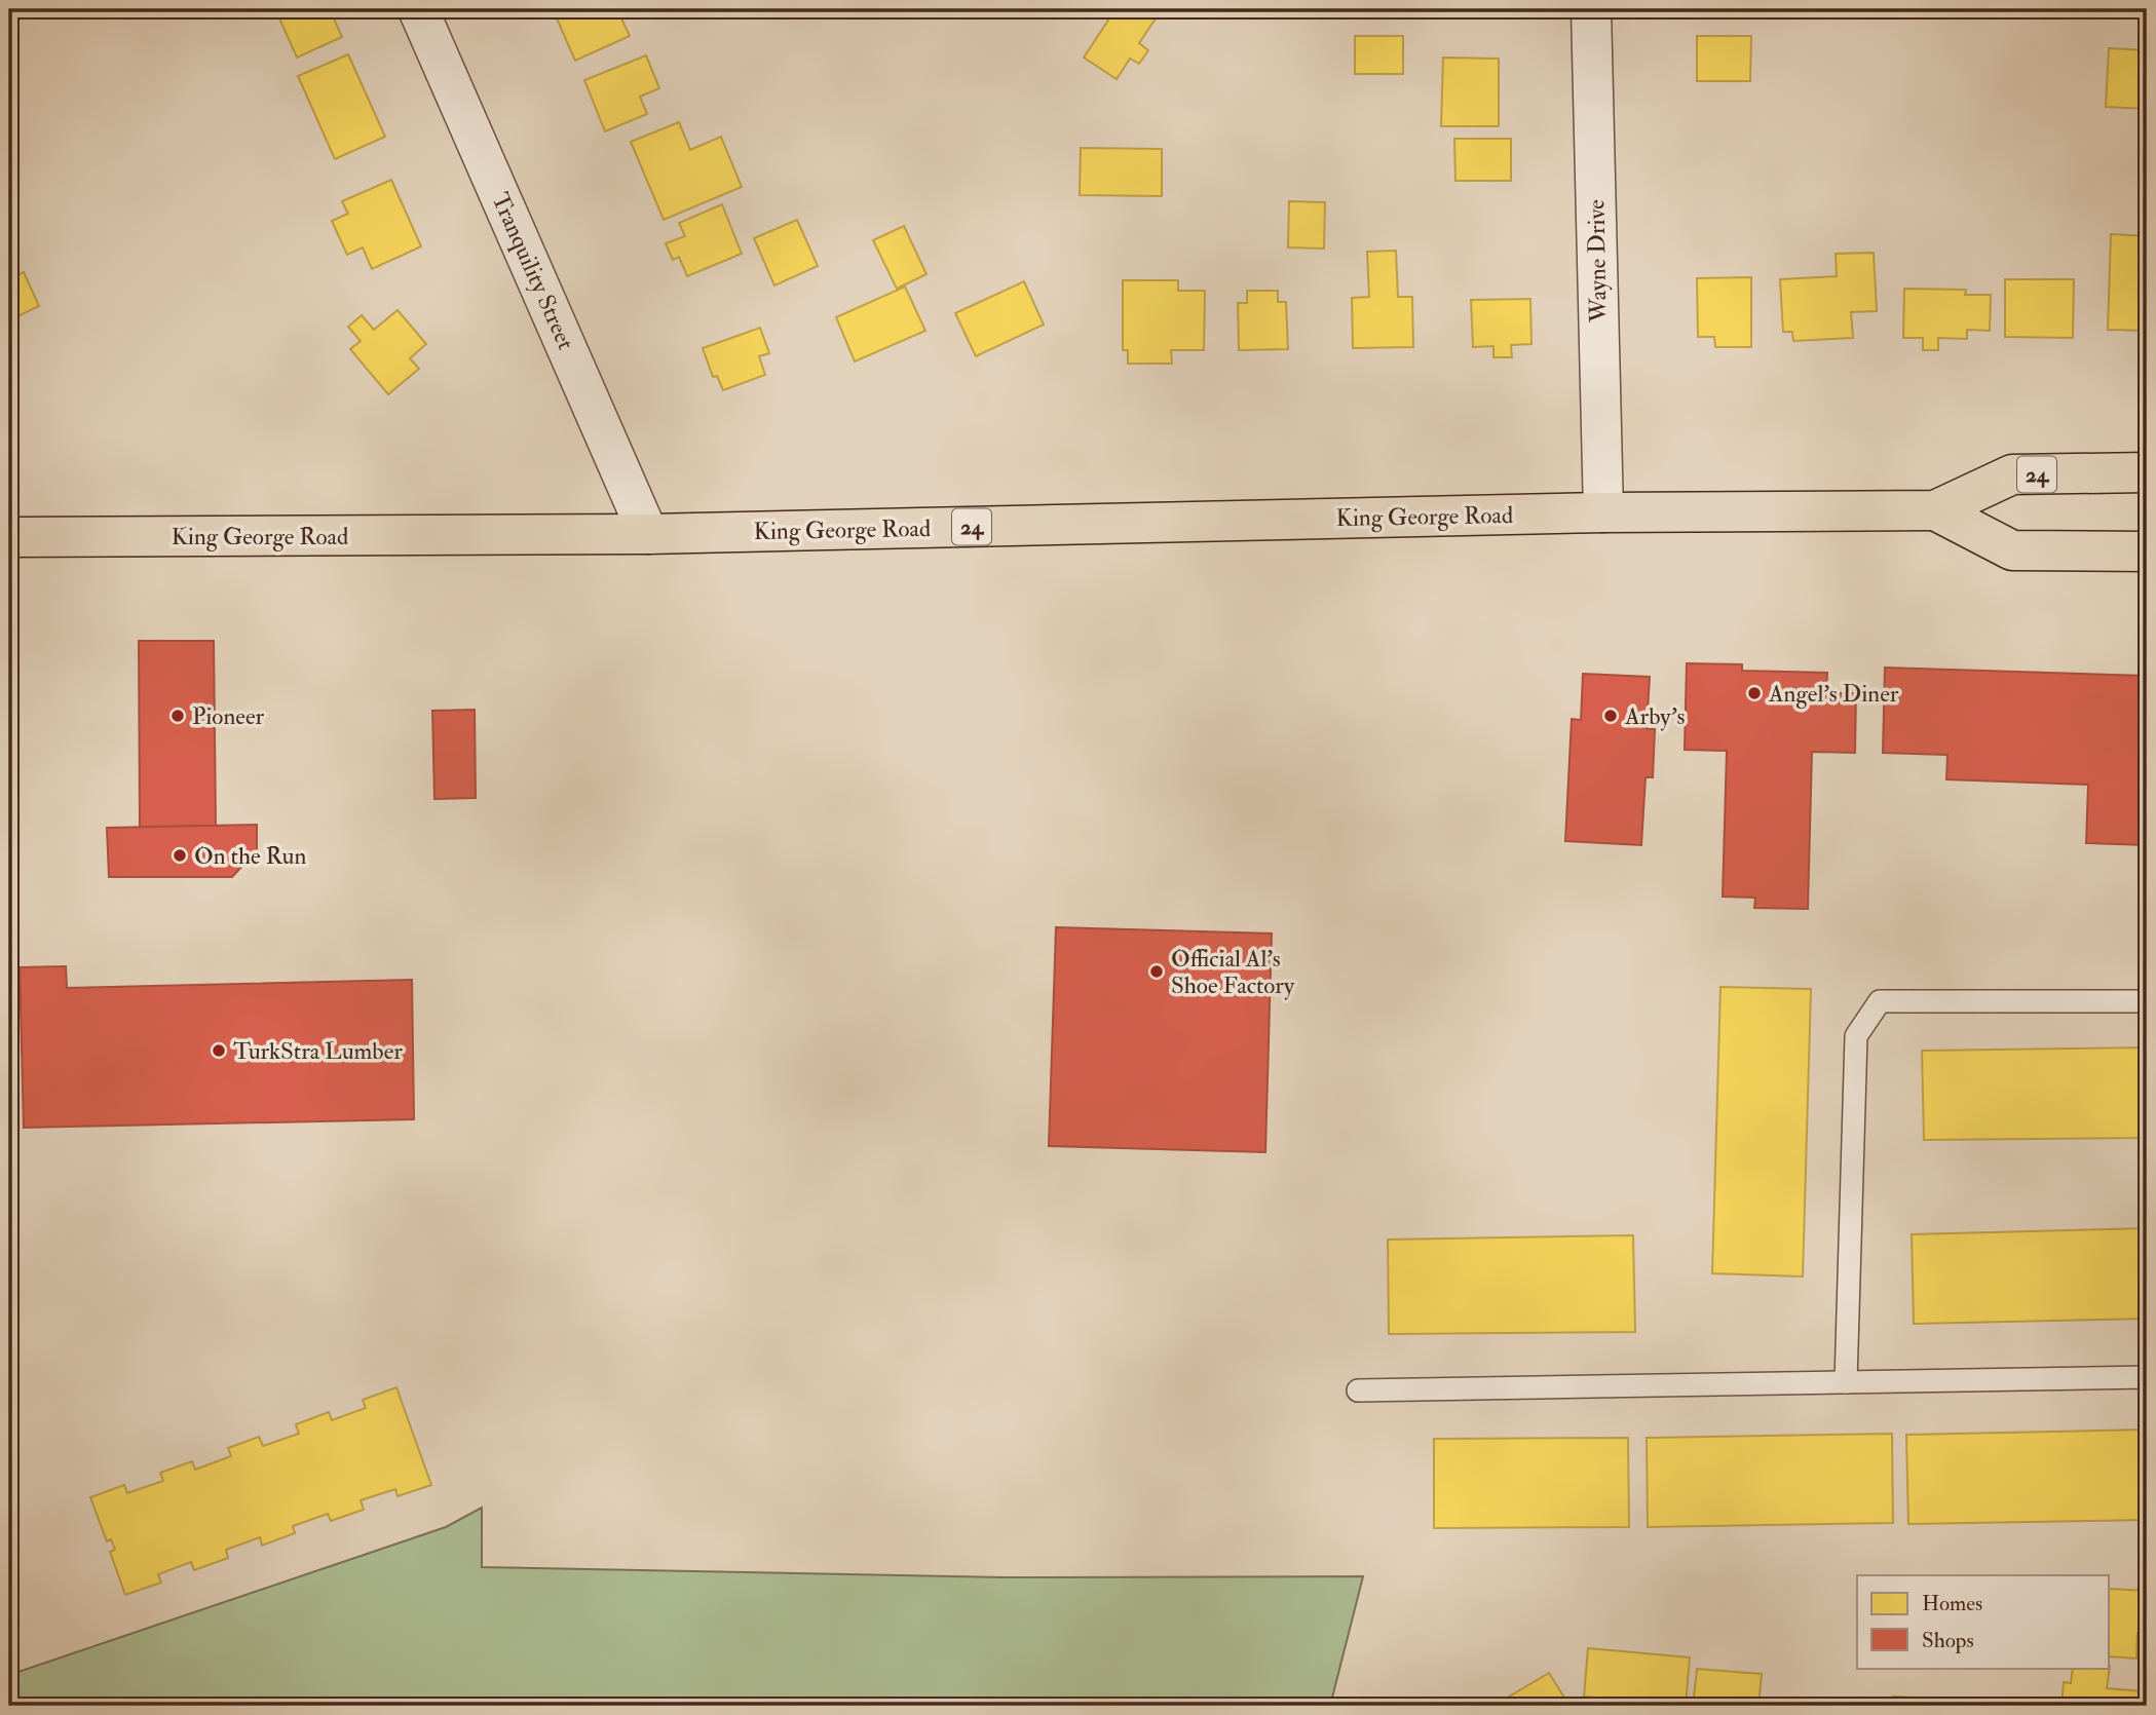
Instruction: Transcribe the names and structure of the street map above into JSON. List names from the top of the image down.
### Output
{
  "streets": {
    "main road": ["24", "King George Road"],
    "street": ["Wayne Drive", "Tranquility Street"]
  },
  "crossings": [
    ["Wayne Drive", "King George Road"],
    ["Tranquility Street", "King George Road"]
  ],
  "places": [
    "Angel's Diner",
    "Pioneer",
    "Arby's",
    "On the Run",
    "Official Al's Shoe Factory",
    "TurkStra Lumber"
  ],
  "legend": ["Homes", "Shops"]
}
